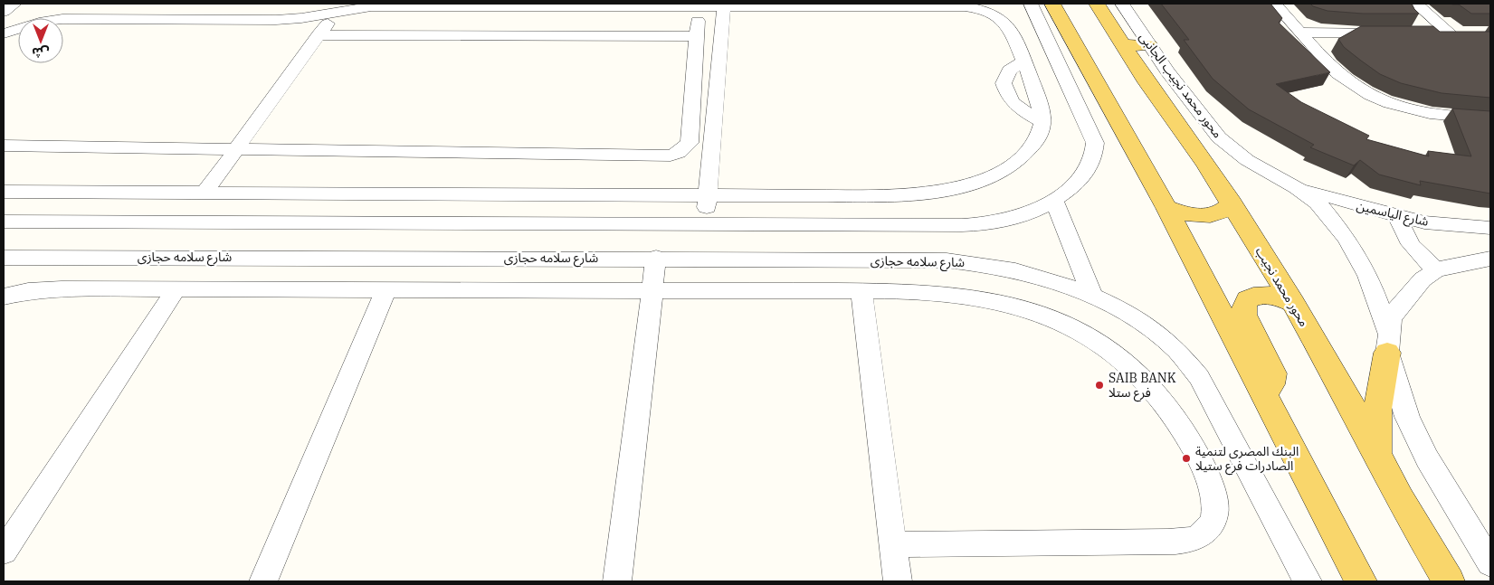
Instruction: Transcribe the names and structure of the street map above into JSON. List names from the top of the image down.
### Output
{
  "streets": {
    "main road": ["محور محمد نجيب"],
    "street": ["محور محمد نجيب الجانبى", "شارع الياسمين", "شارع سلامه حجازى"]
  },
  "crossings": [
    ["محور محمد نجيب الجانبى", "شارع الياسمين"]
  ],
  "places": ["SAIB BANK فرع ستلا", "البنك المصرى لتنمية الصادرات فرع ستيلا"],
  "north": "bottom"
}
